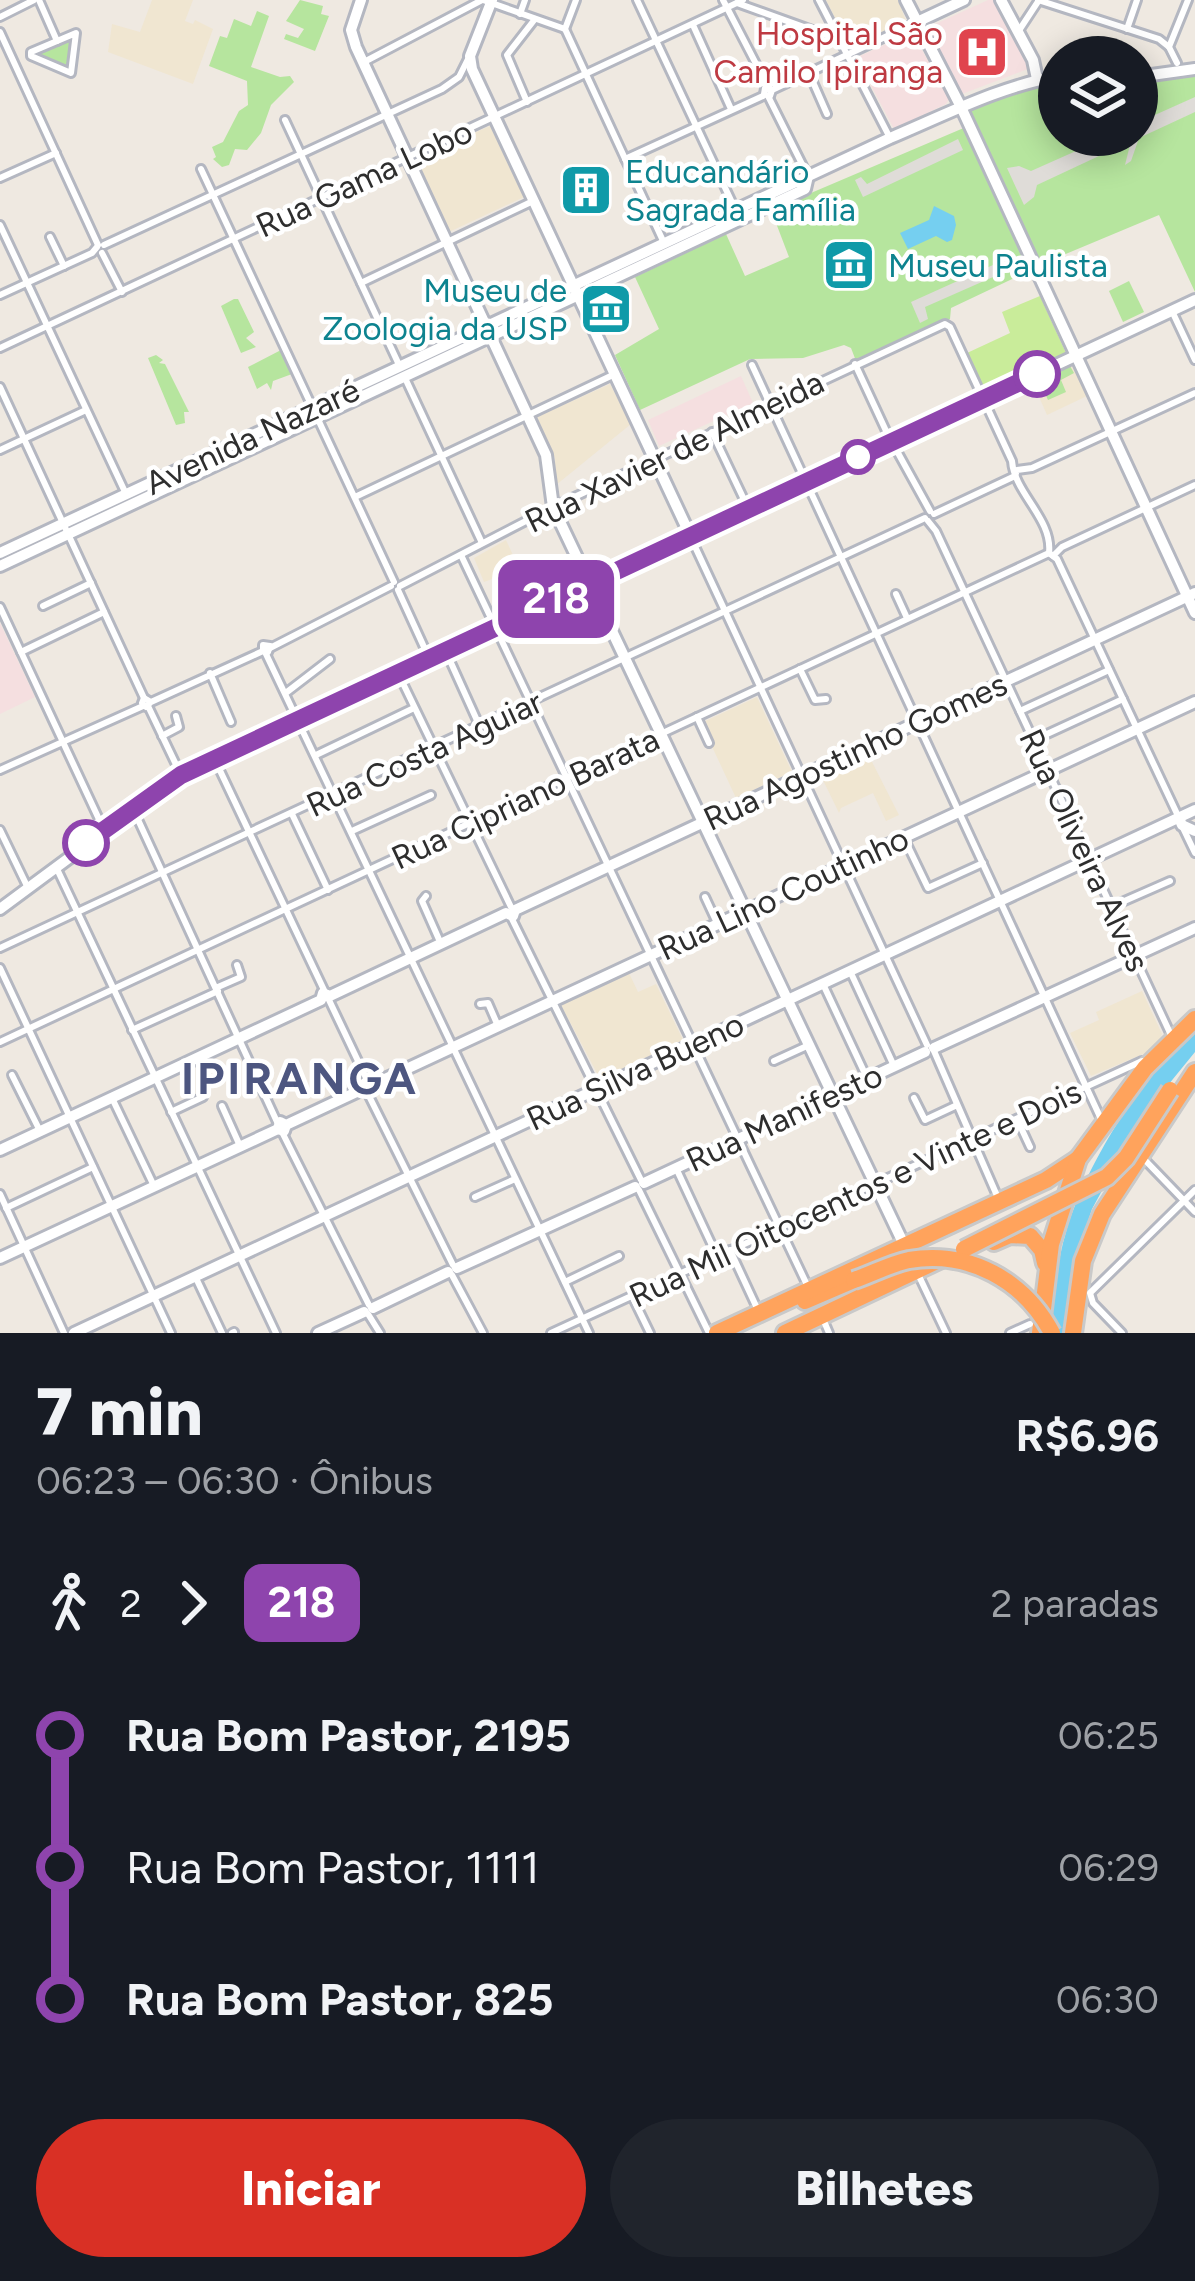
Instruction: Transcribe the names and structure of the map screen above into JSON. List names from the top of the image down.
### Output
{
  "streets": {
    "main road": [
      "Avenida Nazaré",
      "Rua Agostinho Gomes",
      "Rua Lino Coutinho",
      "Rua Silva Bueno",
      "Rua Manifesto"
    ],
    "street": [
      "Rua Gama Lobo",
      "Rua Xavier de Almeida",
      "Rua Costa Aguiar",
      "Rua Cipriano Barata",
      "Rua Oliveira Alves",
      "Rua Mil Oitocentos e Vinte e Dois"
    ]
  },
  "crossings": [
    ["Rua Xavier de Almeida", "Rua Oliveira Alves"],
    ["Rua Agostinho Gomes", "Rua Oliveira Alves"],
    ["Rua Costa Aguiar", "Rua Oliveira Alves"],
    ["Rua Cipriano Barata", "Rua Oliveira Alves"],
    ["Rua Oliveira Alves", "Rua Lino Coutinho"],
    ["Rua Oliveira Alves", "Rua Silva Bueno"],
    ["Rua Oliveira Alves", "Rua Manifesto"]
  ],
  "districts": ["IPIRANGA"],
  "places": {
    "hospital": ["Hospital São Camilo Ipiranga"],
    "building": ["Educandário Sagrada Família"],
    "museum": ["Museu Paulista", "Museu de Zoologia da USP"]
  },
  "lines": ["bus line 218"],
  "page": {
    "on_map": "218",
    "heading": ["7 min", "06:23 – 06:30 · Ônibus", "R$6.96"],
    "legs": ["2", "218", "2 paradas"],
    "list": [
      {
        "name": "Rua Bom Pastor, 2195",
        "value": "06:25"
      },
      {
        "name": "Rua Bom Pastor, 1111",
        "value": "06:29"
      },
      {
        "name": "Rua Bom Pastor, 825",
        "value": "06:30"
      }
    ],
    "buttons": ["Iniciar", "Bilhetes"]
  }
}
